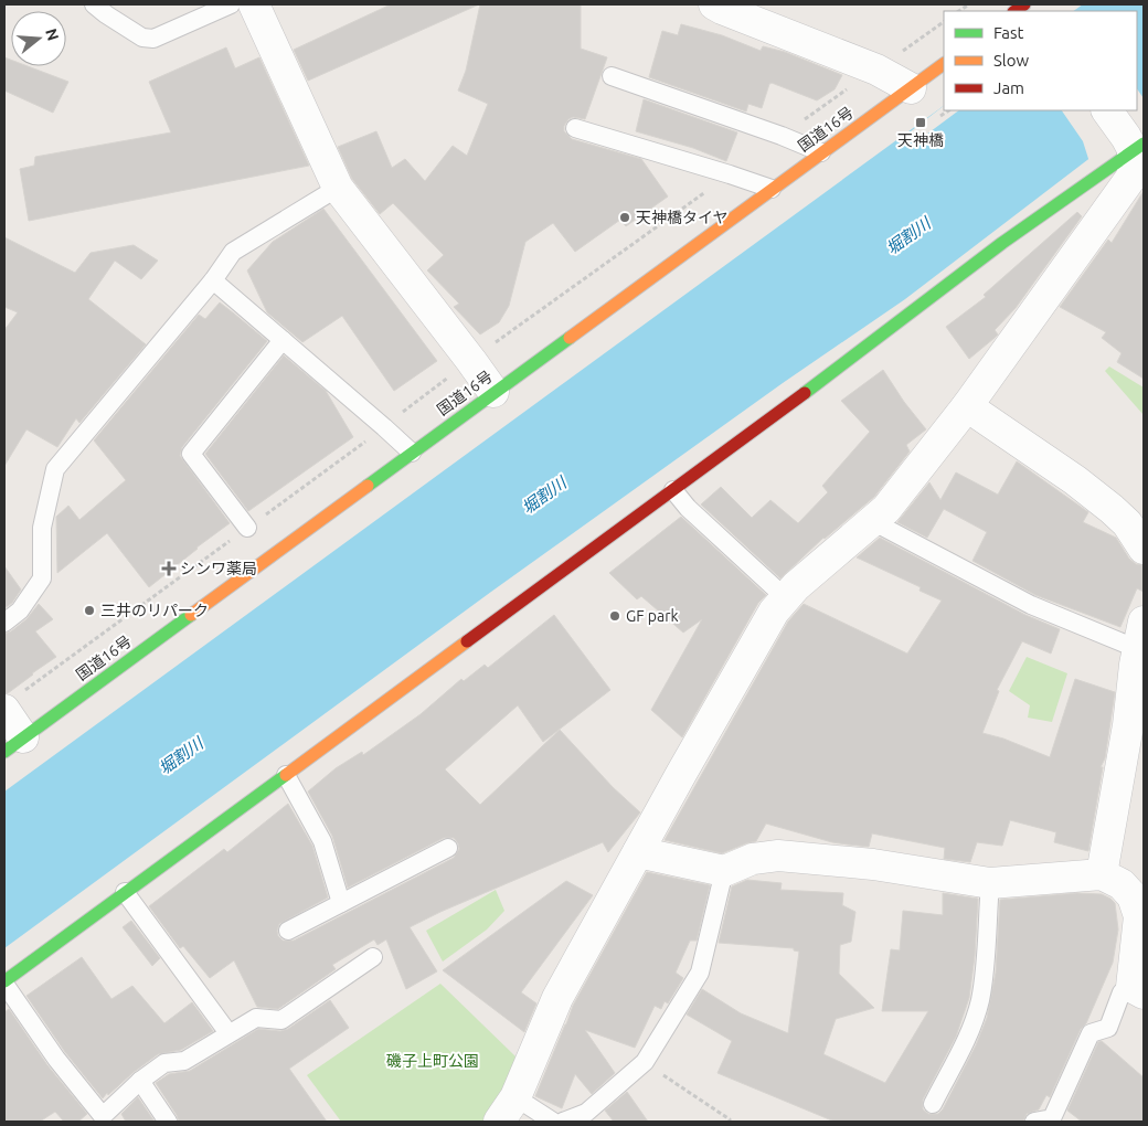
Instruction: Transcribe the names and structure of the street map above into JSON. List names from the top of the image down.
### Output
{
  "streets": {
    "main road": ["国道16号"]
  },
  "water": ["堀割川"],
  "parks": ["磯子上町公園"],
  "places": {
    "transit": ["天神橋"],
    "other": ["天神橋タイヤ", "三井のリパーク", "GF park"],
    "health": ["シンワ薬局"]
  },
  "legend": ["Fast", "Slow", "Jam"],
  "north": "right"
}
